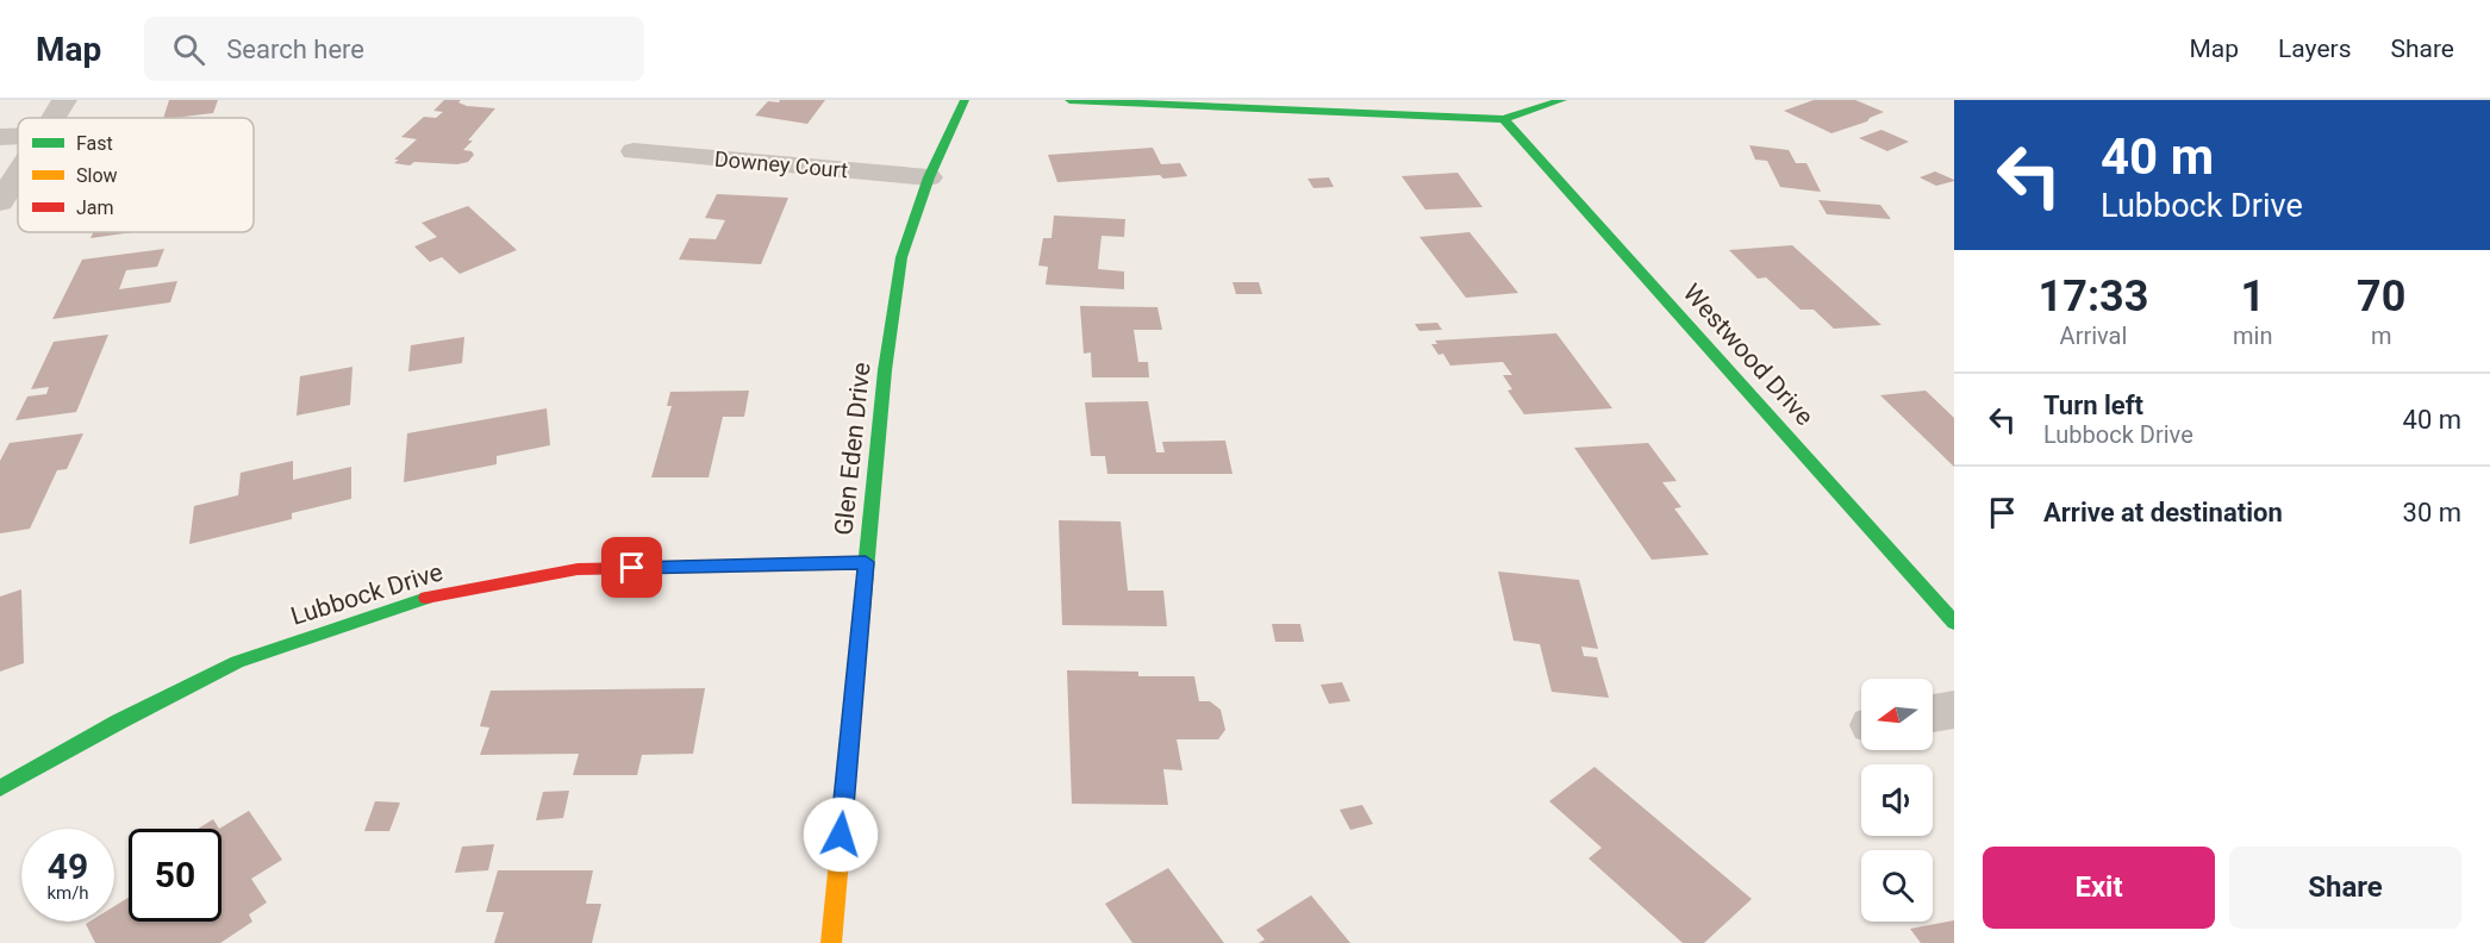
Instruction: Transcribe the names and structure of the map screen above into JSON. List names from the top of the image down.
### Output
{
  "streets": {
    "street": [
      "Downey Court",
      "Westwood Drive",
      "Glen Eden Drive",
      "Lubbock Drive"
    ]
  },
  "crossings": [
    ["Downey Court", "Glen Eden Drive"],
    ["Glen Eden Drive", "Lubbock Drive"]
  ],
  "legend": ["Fast", "Slow", "Jam"],
  "north": "left",
  "page": {
    "header": "Map",
    "search": "Search here",
    "nav": ["Map", "Layers", "Share"],
    "turn": ["40 m", "Lubbock Drive"],
    "eta": [
      "17:33",
      "Arrival",
      "1",
      "min",
      "70",
      "m"
    ],
    "list": [
      {
        "name": "Turn left",
        "note": "Lubbock Drive",
        "value": "40 m"
      },
      {
        "name": "Arrive at destination",
        "value": "30 m"
      }
    ],
    "speed": "49 km/h",
    "limit": "50",
    "buttons": ["Exit", "Share"]
  }
}
